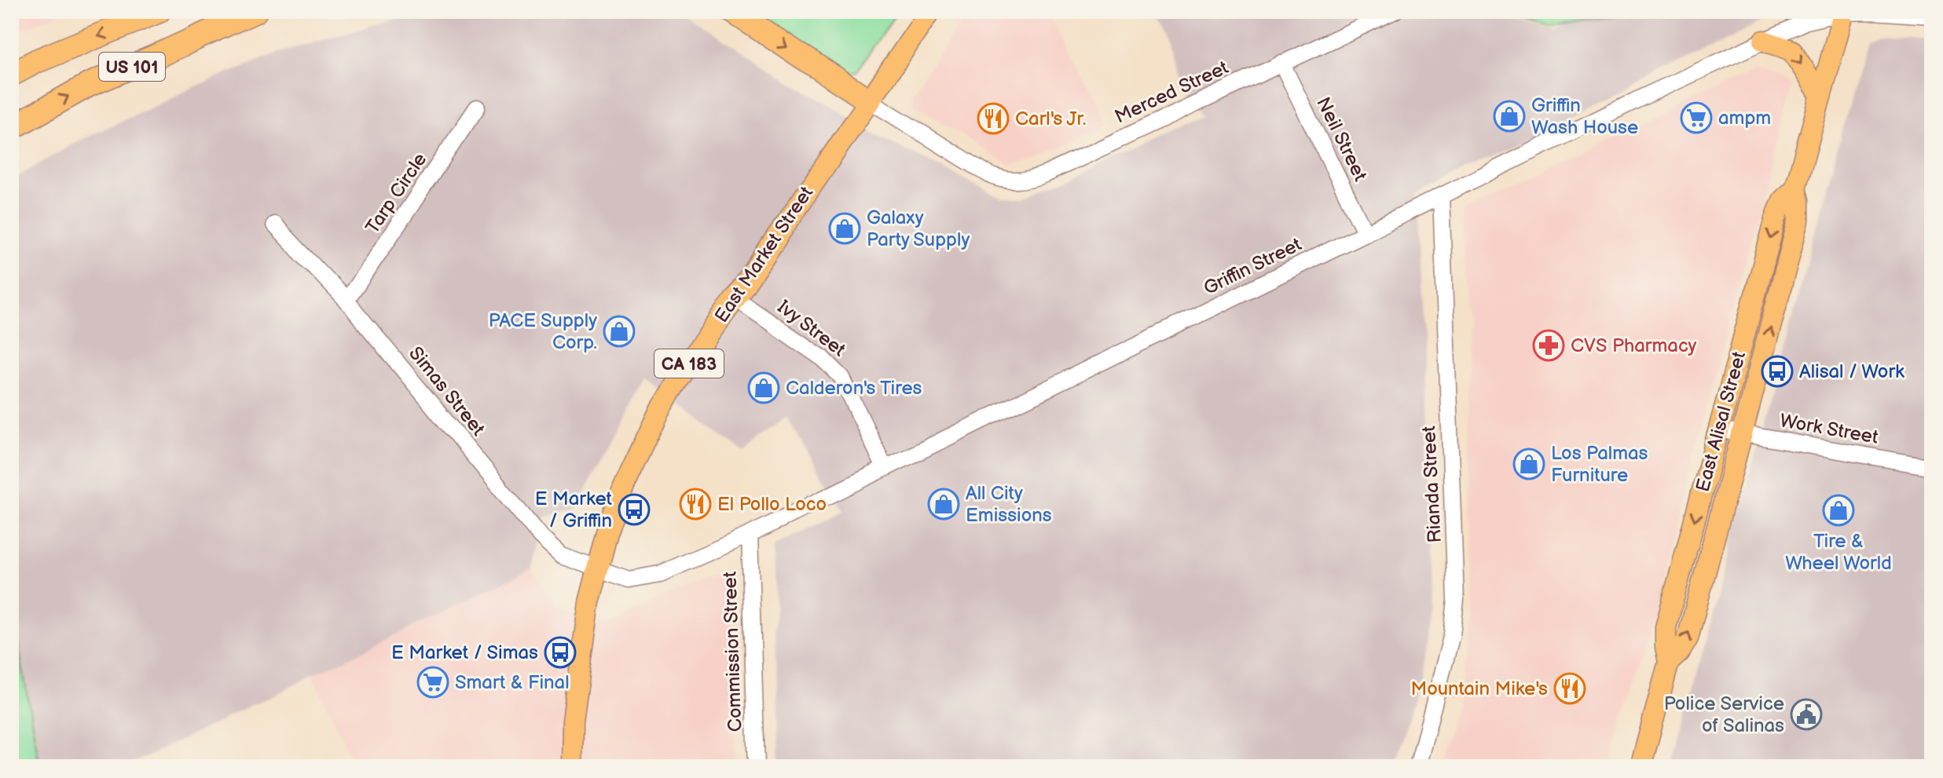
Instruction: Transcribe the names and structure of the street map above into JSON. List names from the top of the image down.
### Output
{
  "streets": {
    "highway": ["US 101"],
    "main road": ["East Market Street", "CA 183", "East Alisal Street"],
    "street": [
      "Merced Street",
      "Neil Street",
      "Tarp Circle",
      "Griffin Street",
      "Ivy Street",
      "Simas Street",
      "Work Street",
      "Rianda Street",
      "Commission Street"
    ]
  },
  "crossings": [
    ["Merced Street", "Neil Street"],
    ["Merced Street", "East Market Street"],
    ["Neil Street", "Griffin Street"],
    ["Tarp Circle", "Simas Street"],
    ["East Market Street", "Griffin Street"],
    ["East Market Street", "Ivy Street"],
    ["East Market Street", "Simas Street"],
    ["Griffin Street", "Ivy Street"],
    ["Griffin Street", "Simas Street"],
    ["Griffin Street", "East Alisal Street"],
    ["Griffin Street", "Rianda Street"],
    ["Griffin Street", "Commission Street"],
    ["East Alisal Street", "Work Street"]
  ],
  "places": {
    "shop": [
      "Griffin Wash House",
      "Galaxy Party Supply",
      "PACE Supply Corp.",
      "Calderon's Tires",
      "Los Palmas Furniture",
      "All City Emissions",
      "Tire & Wheel World"
    ],
    "supermarket": ["ampm", "Smart & Final"],
    "restaurant": ["Carl's Jr.", "El Pollo Loco", "Mountain Mike's"],
    "pharmacy": ["CVS Pharmacy"],
    "bus stop": ["Alisal / Work", "E Market / Griffin", "E Market / Simas"],
    "public building": ["Police Service of Salinas"]
  }
}
